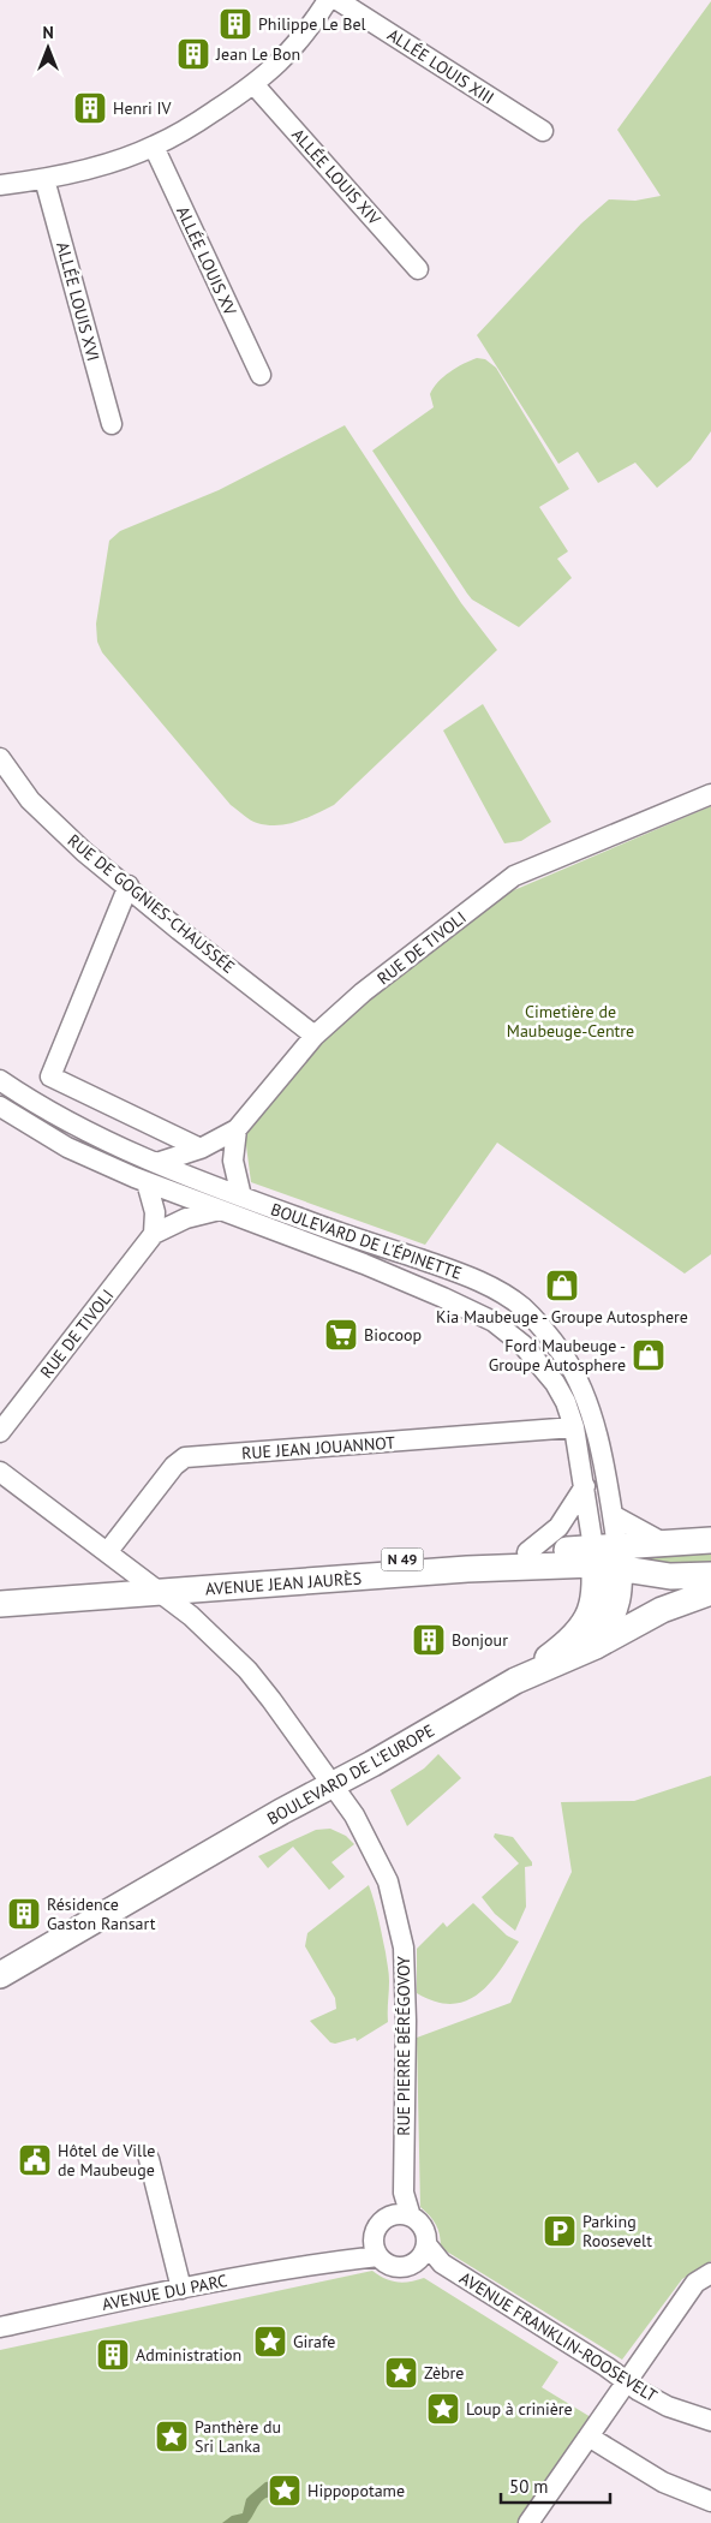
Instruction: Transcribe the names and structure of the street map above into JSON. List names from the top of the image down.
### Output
{
  "streets": {
    "main road": ["N 49", "AVENUE JEAN JAURÈS", "BOULEVARD DE L'EUROPE"],
    "street": [
      "ALLÉE LOUIS XIII",
      "ALLÉE LOUIS XIV",
      "ALLÉE LOUIS XV",
      "ALLÉE LOUIS XVI",
      "RUE DE GOGNIES-CHAUSSÉE",
      "RUE DE TIVOLI",
      "BOULEVARD DE L'ÉPINETTE",
      "RUE JEAN JOUANNOT",
      "RUE PIERRE BÉRÉGOVOY",
      "AVENUE DU PARC",
      "AVENUE FRANKLIN-ROOSEVELT"
    ]
  },
  "crossings": [
    ["RUE DE GOGNIES-CHAUSSÉE", "RUE DE TIVOLI"],
    ["RUE DE TIVOLI", "BOULEVARD DE L'ÉPINETTE"],
    ["BOULEVARD DE L'ÉPINETTE", "RUE JEAN JOUANNOT"],
    ["BOULEVARD DE L'ÉPINETTE", "AVENUE JEAN JAURÈS"],
    ["RUE JEAN JOUANNOT", "RUE PIERRE BÉRÉGOVOY"],
    ["AVENUE JEAN JAURÈS", "RUE PIERRE BÉRÉGOVOY"],
    ["BOULEVARD DE L'EUROPE", "RUE PIERRE BÉRÉGOVOY"],
    ["RUE PIERRE BÉRÉGOVOY", "AVENUE DU PARC"],
    ["RUE PIERRE BÉRÉGOVOY", "AVENUE FRANKLIN-ROOSEVELT"],
    ["AVENUE DU PARC", "AVENUE FRANKLIN-ROOSEVELT"]
  ],
  "parks": ["Cimetière de Maubeuge-Centre"],
  "places": {
    "building": [
      "Philippe Le Bel",
      "Jean Le Bon",
      "Henri IV",
      "Bonjour",
      "Résidence Gaston Ransart",
      "Administration"
    ],
    "shop": ["Kia Maubeuge - Groupe Autosphere", "Ford Maubeuge - Groupe Autosphere"],
    "supermarket": ["Biocoop"],
    "public building": ["Hôtel de Ville de Maubeuge"],
    "parking": ["Parking Roosevelt"],
    "place": [
      "Girafe",
      "Zèbre",
      "Loup à crinière",
      "Panthère du Sri Lanka",
      "Hippopotame"
    ]
  },
  "scale_bar": "50 m",
  "north": "top"
}
